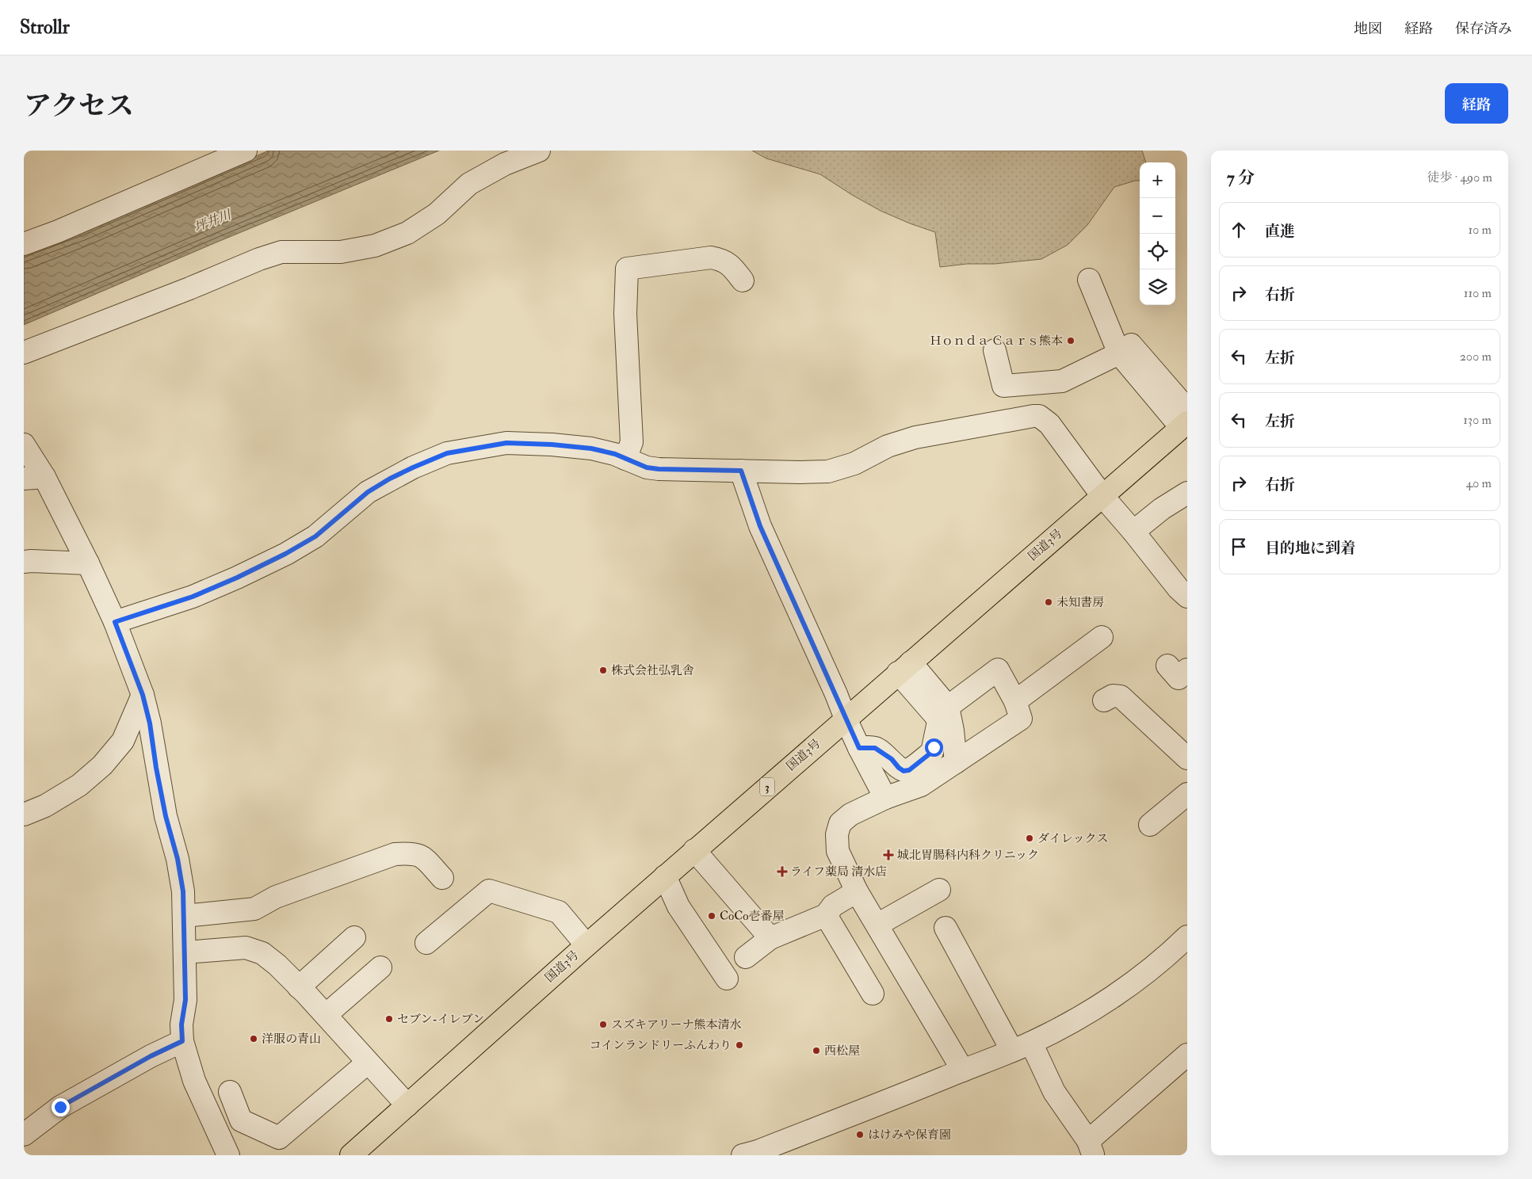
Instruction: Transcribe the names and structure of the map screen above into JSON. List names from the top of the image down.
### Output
{
  "streets": {
    "highway": ["国道3号", "3"]
  },
  "water": ["坪井川"],
  "places": {
    "other": [
      "Ｈｏｎｄａ Ｃａｒｓ熊本",
      "未知書房",
      "株式会社弘乳舎",
      "ダイレックス",
      "CoCo壱番屋",
      "セブン-イレブン",
      "スズキアリーナ熊本清水",
      "洋服の青山",
      "コインランドリーふんわり",
      "西松屋",
      "はけみや保育園"
    ],
    "health": ["城北胃腸科内科クリニック", "ライフ薬局 清水店"]
  },
  "page": {
    "header": "Strollr",
    "nav": ["地図", "経路", "保存済み"],
    "title": "アクセス",
    "buttons": "経路",
    "heading": ["7 分", "徒歩 · 490 m"],
    "map_buttons": ["+", "−"],
    "list": [
      ["直進", "10 m"],
      ["右折", "110 m"],
      ["左折", "200 m"],
      ["左折", "130 m"],
      ["右折", "40 m"],
      "目的地に到着"
    ]
  }
}
